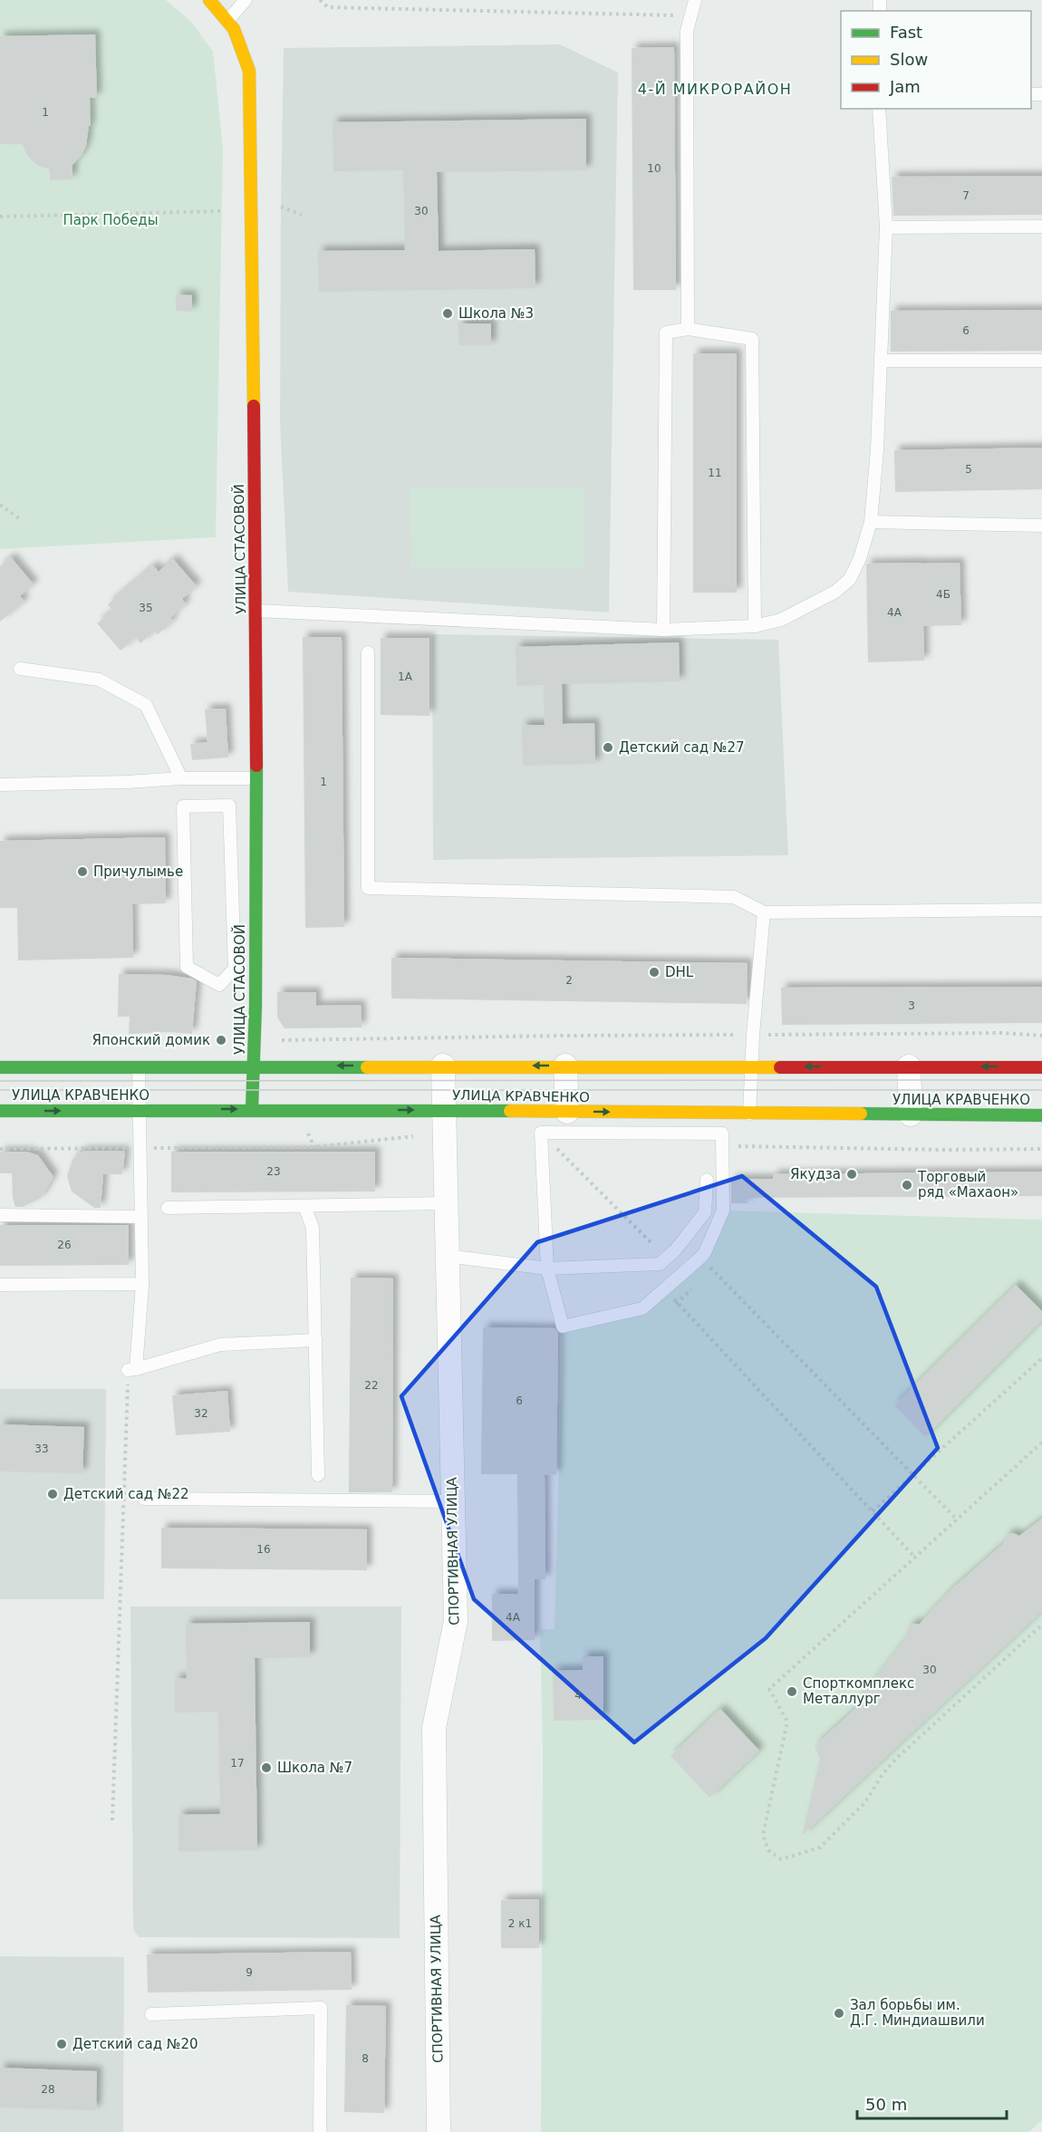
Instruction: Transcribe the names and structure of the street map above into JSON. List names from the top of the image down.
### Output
{
  "streets": {
    "main road": ["УЛИЦА СТАСОВОЙ", "УЛИЦА КРАВЧЕНКО"],
    "street": ["СПОРТИВНАЯ УЛИЦА"]
  },
  "crossings": [
    ["УЛИЦА СТАСОВОЙ", "УЛИЦА КРАВЧЕНКО"],
    ["УЛИЦА КРАВЧЕНКО", "СПОРТИВНАЯ УЛИЦА"]
  ],
  "districts": ["4-Й МИКРОРАЙОН"],
  "parks": ["Парк Победы"],
  "places": [
    "Школа №3",
    "Детский сад №27",
    "Причулымье",
    "DHL",
    "Японский домик",
    "Якудза",
    "Торговый ряд «Махаон»",
    "Детский сад №22",
    "Спорткомплекс Металлург",
    "Школа №7",
    "Зал борьбы им. Д.Г. Миндиашвили",
    "Детский сад №20"
  ],
  "house_numbers": [
    "1",
    "10",
    "7",
    "30",
    "6",
    "5",
    "11",
    "4Б",
    "35",
    "4А",
    "1А",
    "1",
    "2",
    "3",
    "23",
    "26",
    "22",
    "6",
    "32",
    "33",
    "16",
    "4А",
    "30",
    "4",
    "17",
    "2 к1",
    "9",
    "8",
    "28"
  ],
  "legend": ["Fast", "Slow", "Jam"],
  "scale_bar": "50 m"
}
